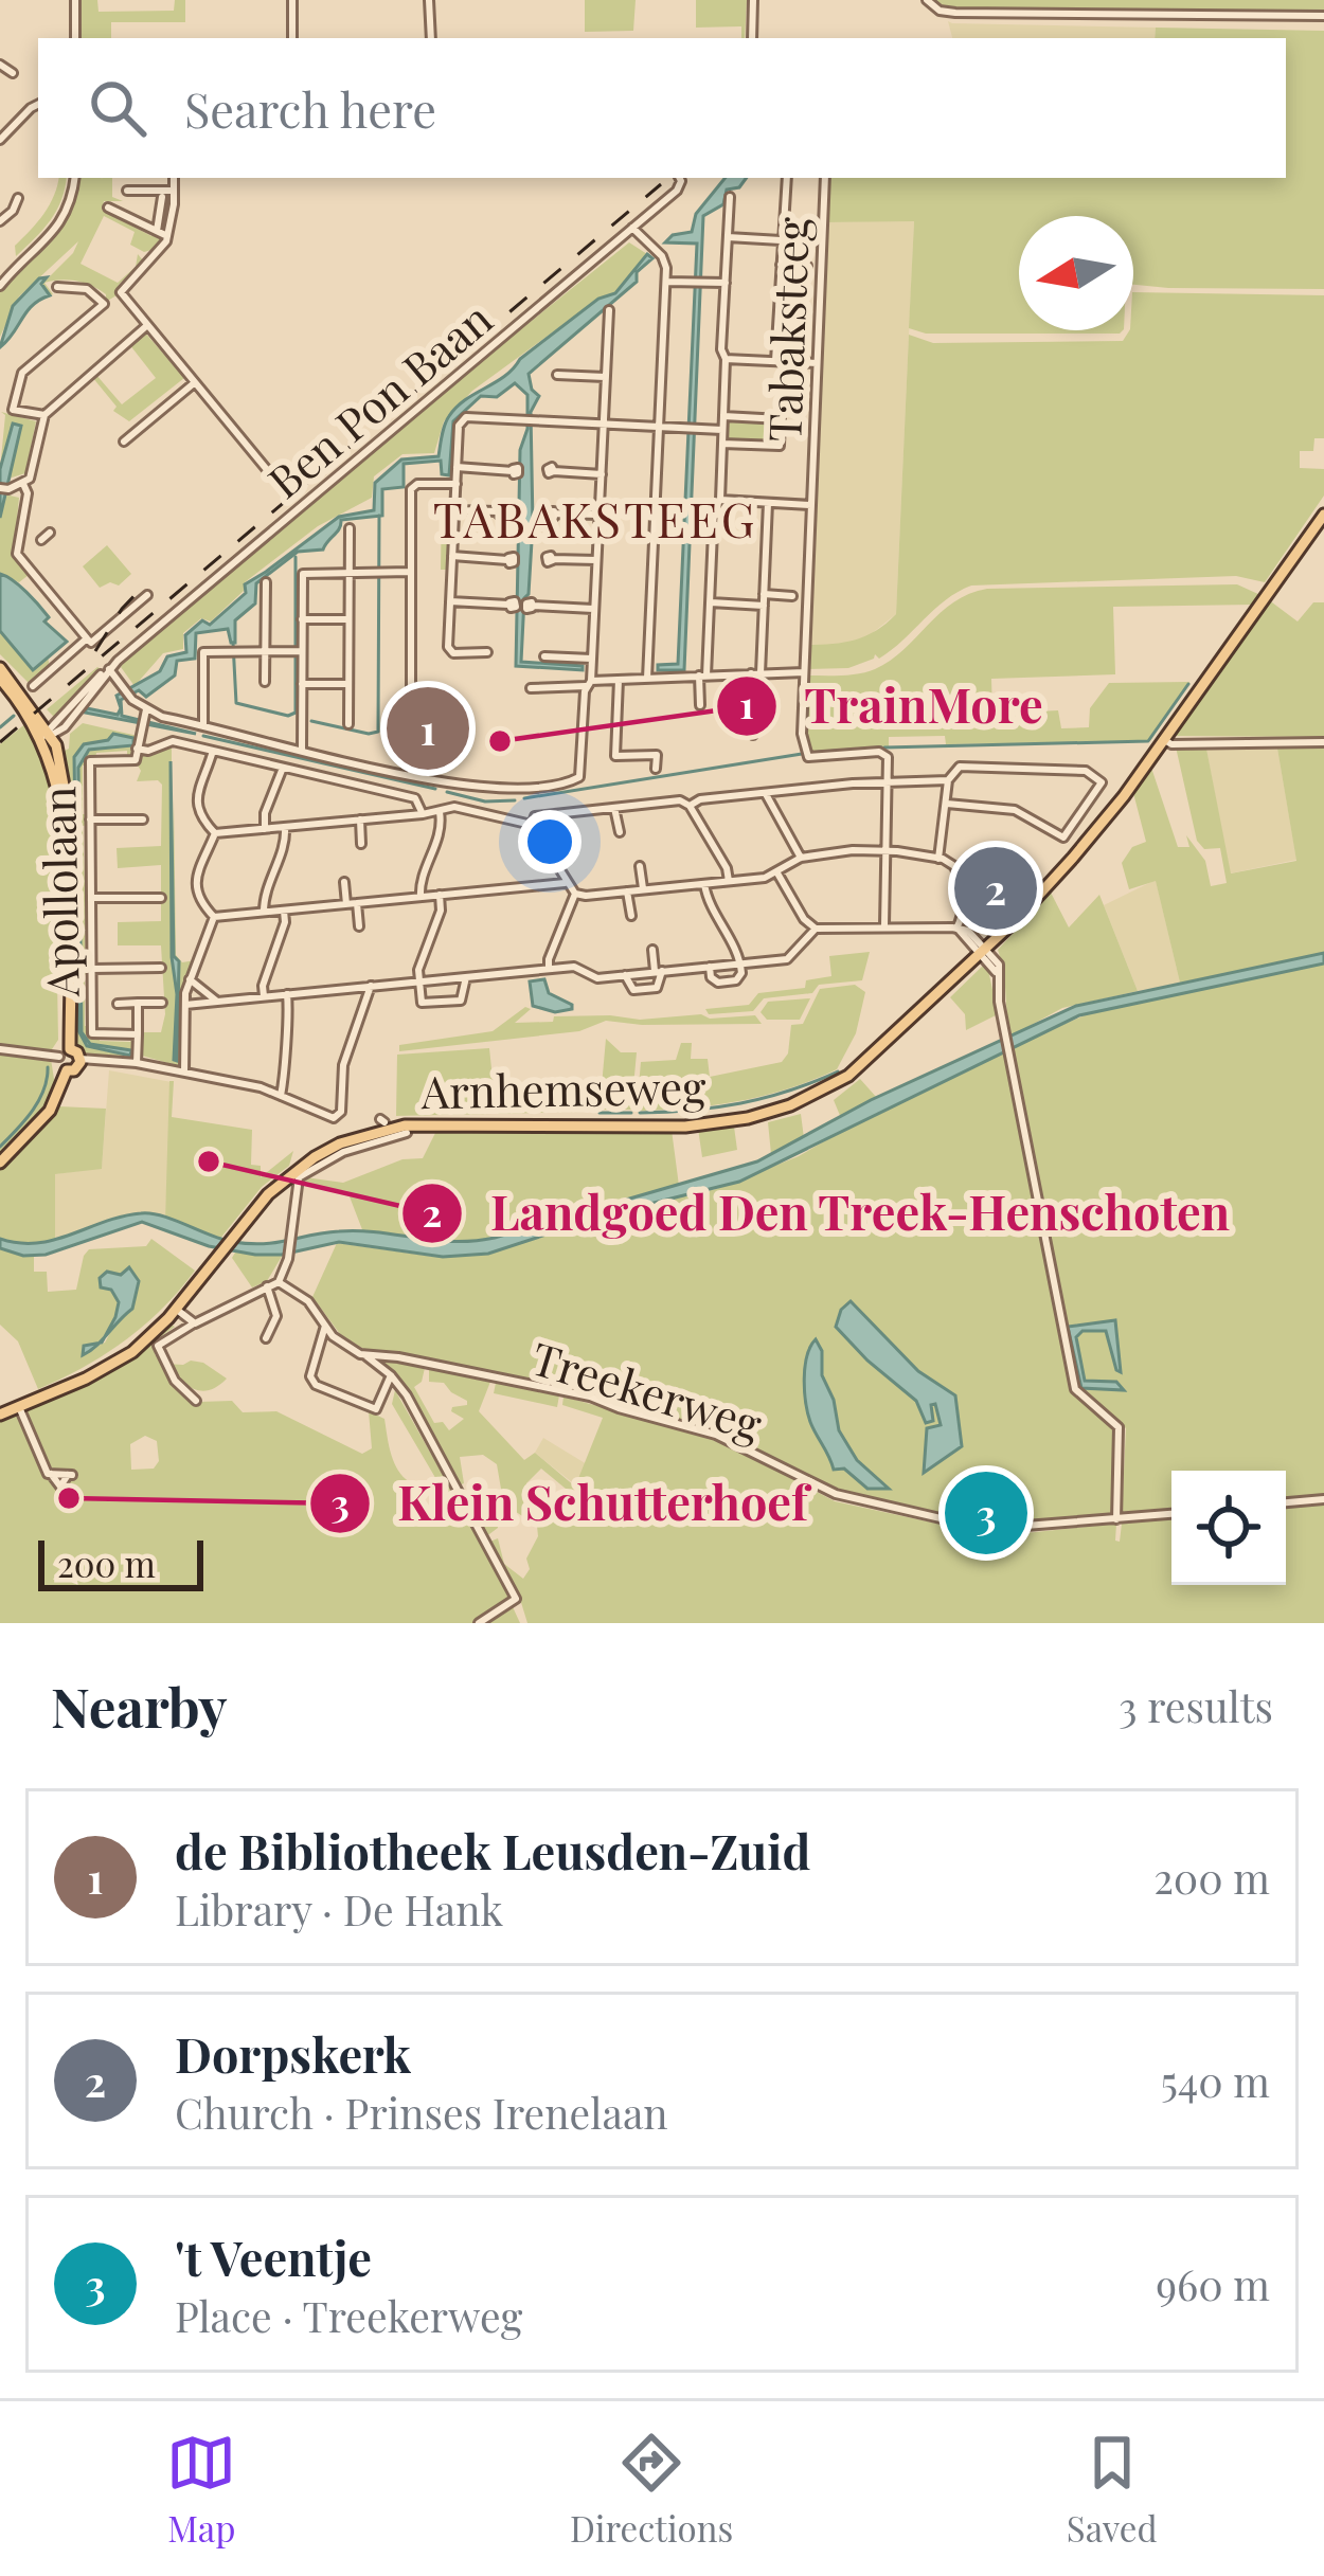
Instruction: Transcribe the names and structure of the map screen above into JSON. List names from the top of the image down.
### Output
{
  "streets": {
    "main road": ["Arnhemseweg"],
    "street": [
      "Tabaksteeg",
      "Ben Pon Baan",
      "Apollolaan",
      "Treekerweg"
    ]
  },
  "districts": ["TABAKSTEEG"],
  "places": ["TrainMore", "Landgoed Den Treek-Henschoten", "Klein Schutterhoef"],
  "scale_bar": "200 m",
  "north": "left",
  "page": {
    "search": "Search here",
    "pins": ["1", "2", "3"],
    "scale": "200 m",
    "heading": ["Nearby", "3 results"],
    "list": [
      {
        "mark": "1",
        "name": "de Bibliotheek Leusden-Zuid",
        "note": "Library · De Hank",
        "value": "200 m"
      },
      {
        "mark": "2",
        "name": "Dorpskerk",
        "note": "Church · Prinses Irenelaan",
        "value": "540 m"
      },
      {
        "mark": "3",
        "name": "'t Veentje",
        "note": "Place · Treekerweg",
        "value": "960 m"
      }
    ],
    "nav": ["Map", "Directions", "Saved"]
  }
}
